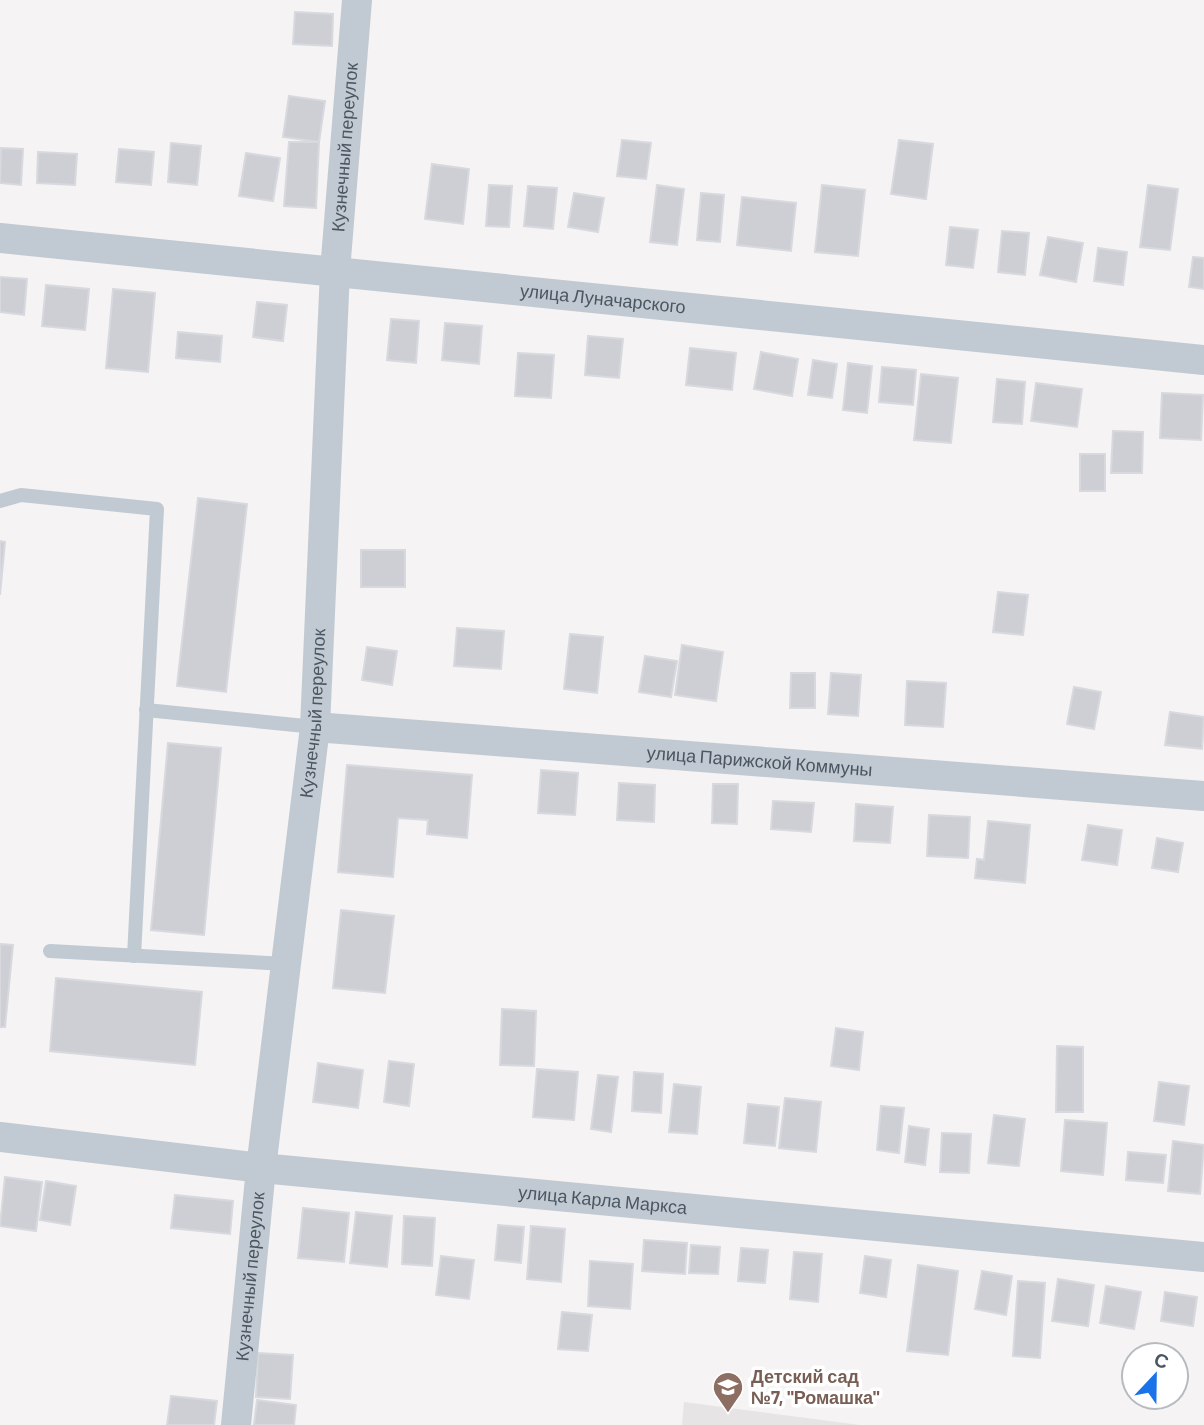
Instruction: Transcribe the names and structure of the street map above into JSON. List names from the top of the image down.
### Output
{
  "streets": {
    "street": [
      "Кузнечный переулок",
      "улица Луначарского",
      "улица Парижской Коммуны",
      "улица Карла Маркса"
    ]
  },
  "crossings": [
    ["Кузнечный переулок", "улица Луначарского"],
    ["Кузнечный переулок", "улица Парижской Коммуны"],
    ["Кузнечный переулок", "улица Карла Маркса"]
  ],
  "places": {
    "school or university": ["Детский сад №7, \"Ромашка\""]
  },
  "north": "top"
}
